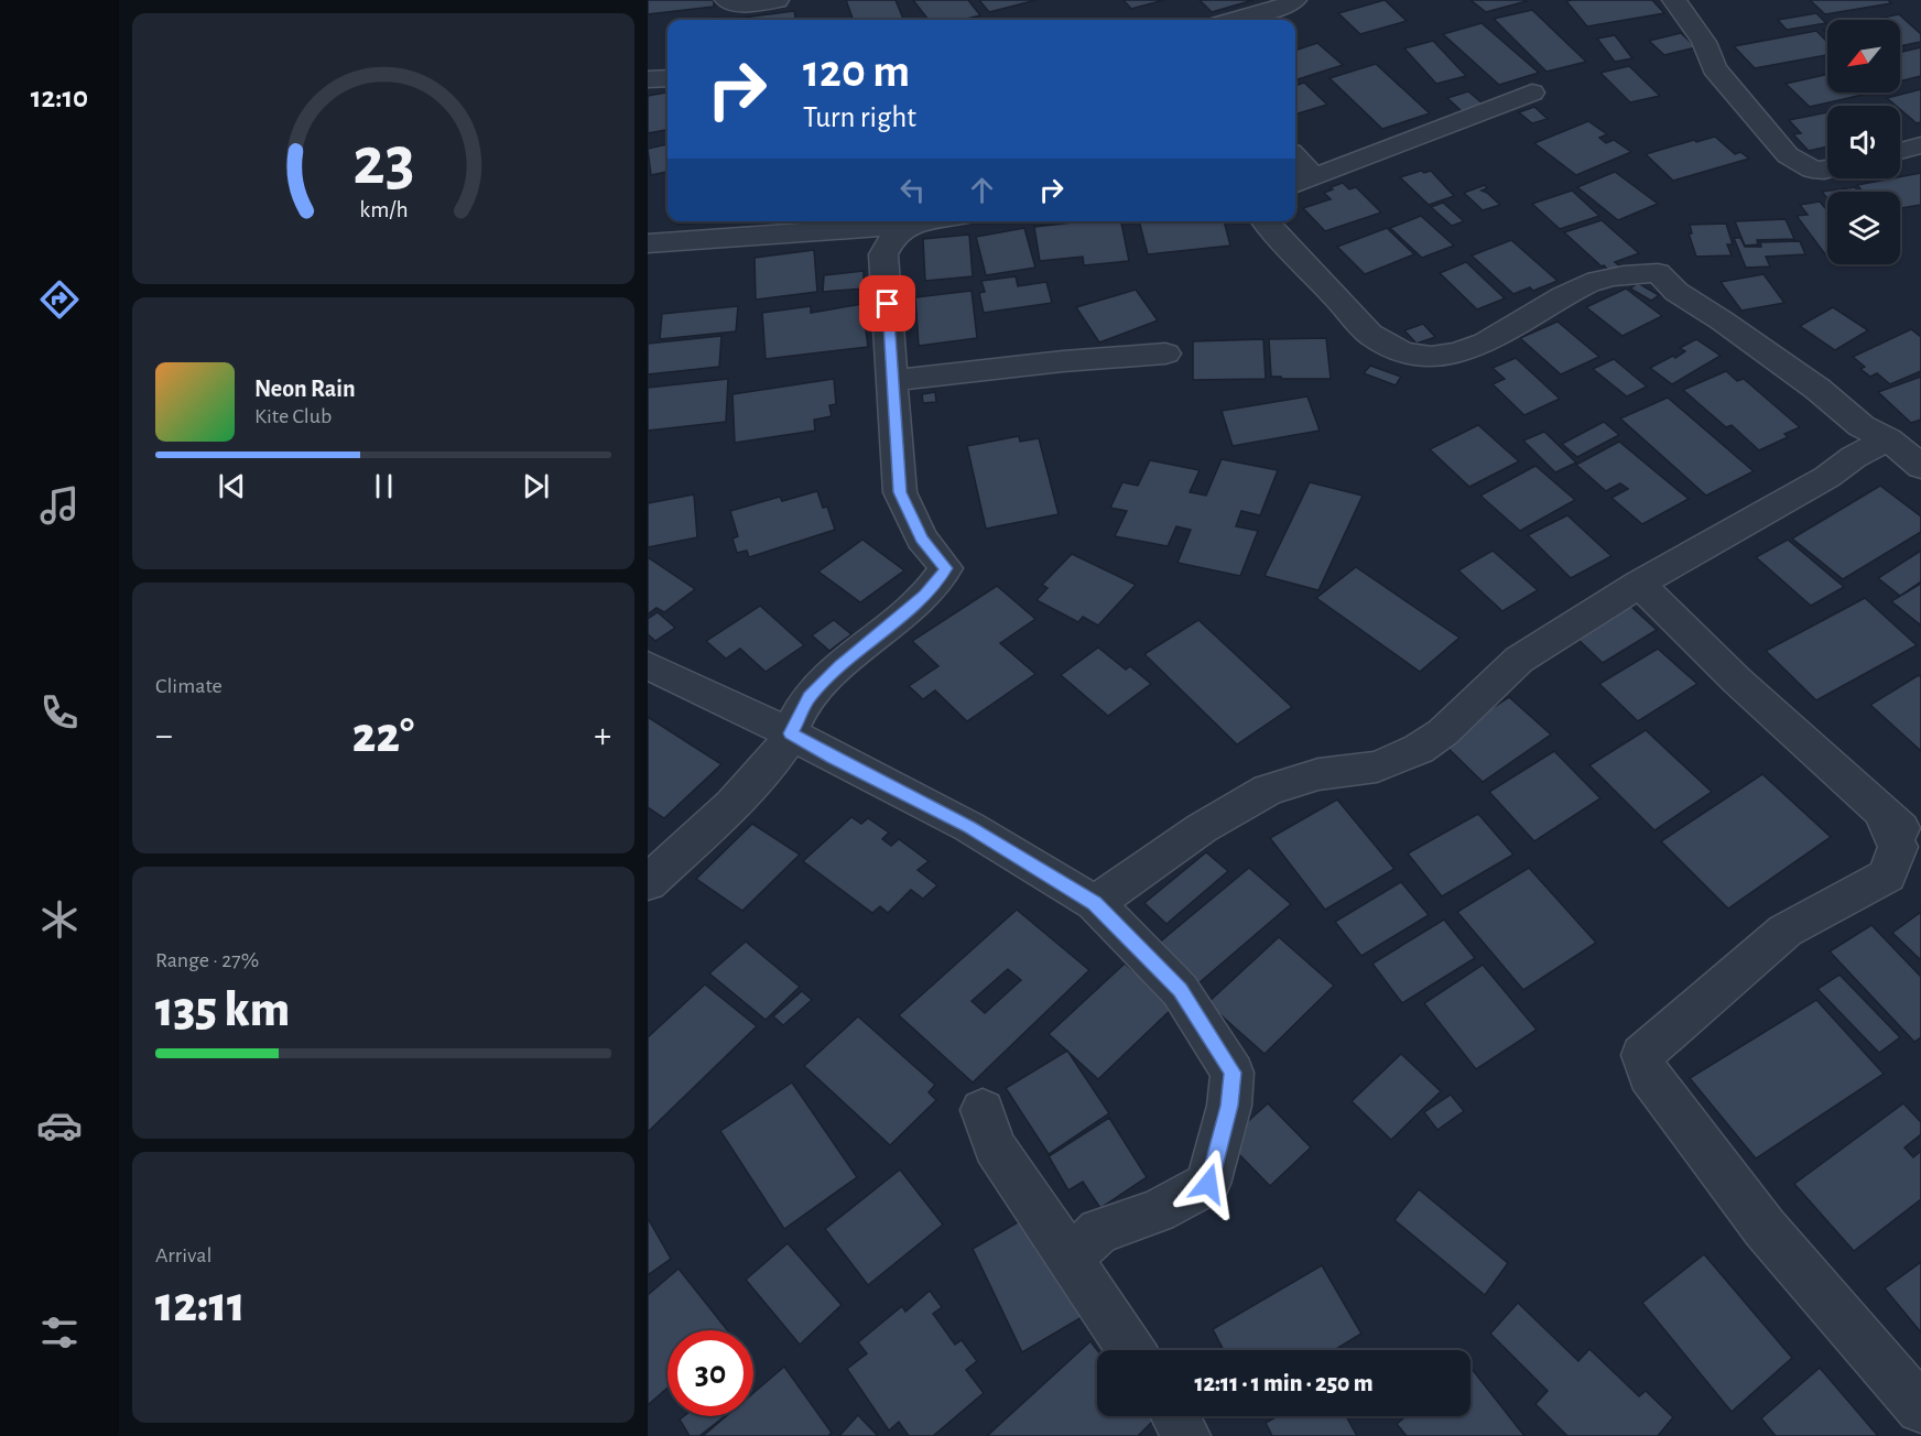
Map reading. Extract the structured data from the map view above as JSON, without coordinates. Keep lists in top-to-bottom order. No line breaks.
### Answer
{"north":"bottom left","page":{"tabs":"12:10","turn":["120 m","Turn right"],"song":["Neon Rain","Kite Club"],"tile":["Climate",["Range · 27%","135 km"],["Arrival","12:11"]],"heat":["−","22°","+"],"limit":"30","trip":"12:11 · 1 min · 250 m","gauge":["23","km/h"]}}
